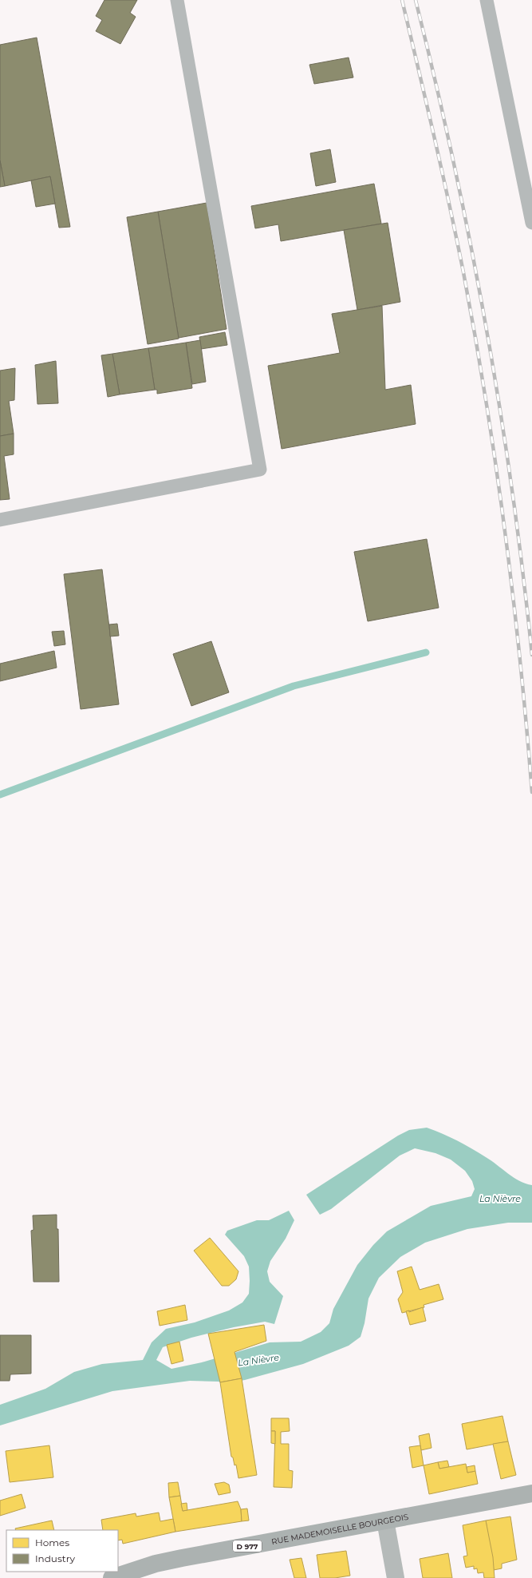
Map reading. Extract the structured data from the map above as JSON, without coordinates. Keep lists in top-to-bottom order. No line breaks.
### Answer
{"streets":{"main road":["RUE MADEMOISELLE BOURGEOIS","D 977"]},"water":["La Nièvre"],"legend":["Homes","Industry"]}
